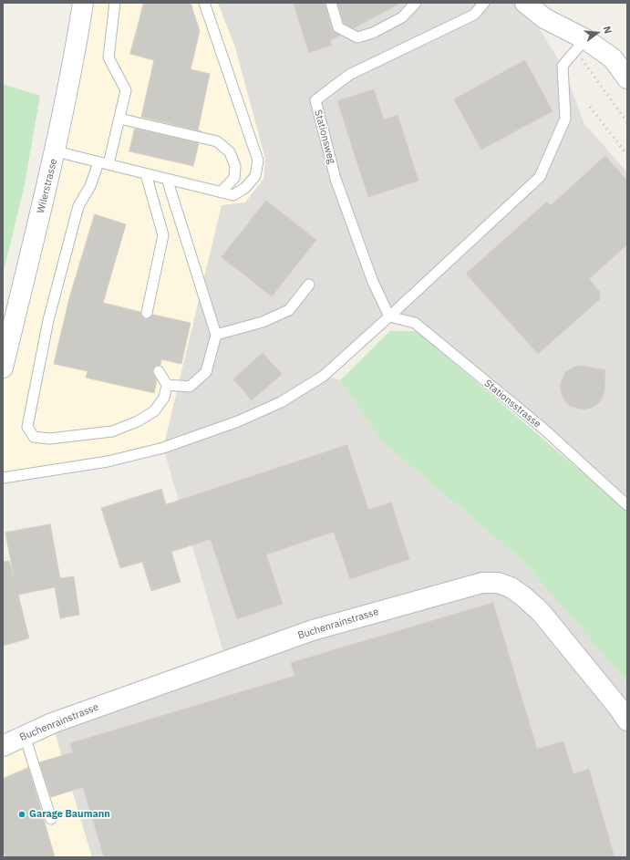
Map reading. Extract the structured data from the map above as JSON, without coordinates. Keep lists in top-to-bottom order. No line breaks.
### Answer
{"streets":{"street":["Wilerstrasse","Buchenrainstrasse"],"lane":["Stationsweg","Stationsstrasse"]},"crossings":[["Stationsweg","Stationsstrasse"]],"places":["Garage Baumann"],"north":"right"}
